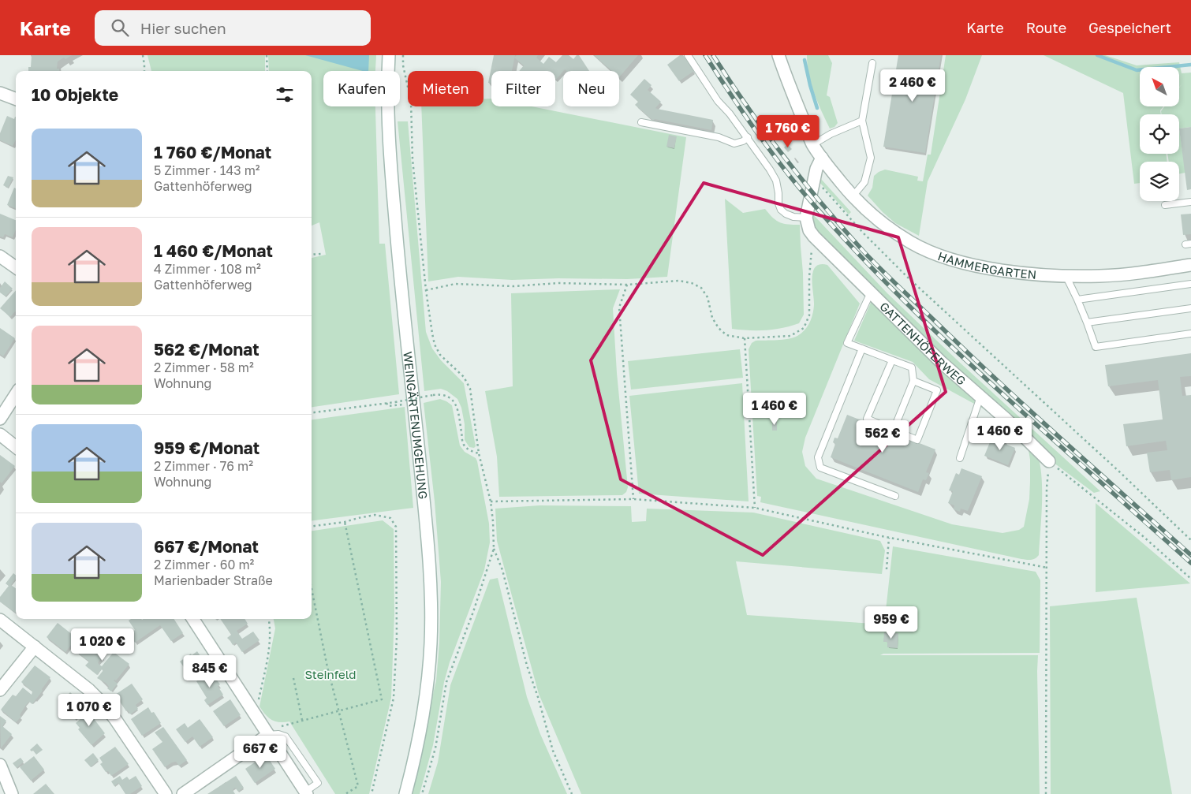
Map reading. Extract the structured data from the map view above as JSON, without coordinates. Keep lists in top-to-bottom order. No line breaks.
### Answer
{"streets":{"street":["HAMMERGARTEN","GATTENHÖFERWEG","WEINGÄRTENUMGEHUNG"]},"parks":["Steinfeld"],"north":"top left","page":{"header":"Karte","search":"Hier suchen","nav":["Karte","Route","Gespeichert"],"price":["2 460 €","1 760 €","1 460 €","1 460 €","562 €","959 €","1 020 €","845 €","1 070 €","667 €"],"chip":["Kaufen","Mieten","Filter","Neu"],"heading":"10 Objekte","list":[{"name":"1 760 €/Monat","note":"5 Zimmer · 143 m² · Gattenhöferweg"},{"name":"1 460 €/Monat","note":"4 Zimmer · 108 m² · Gattenhöferweg"},{"name":"562 €/Monat","note":"2 Zimmer · 58 m² · Wohnung"},{"name":"959 €/Monat","note":"2 Zimmer · 76 m² · Wohnung"},{"name":"667 €/Monat","note":"2 Zimmer · 60 m² · Marienbader Straße"}]}}
